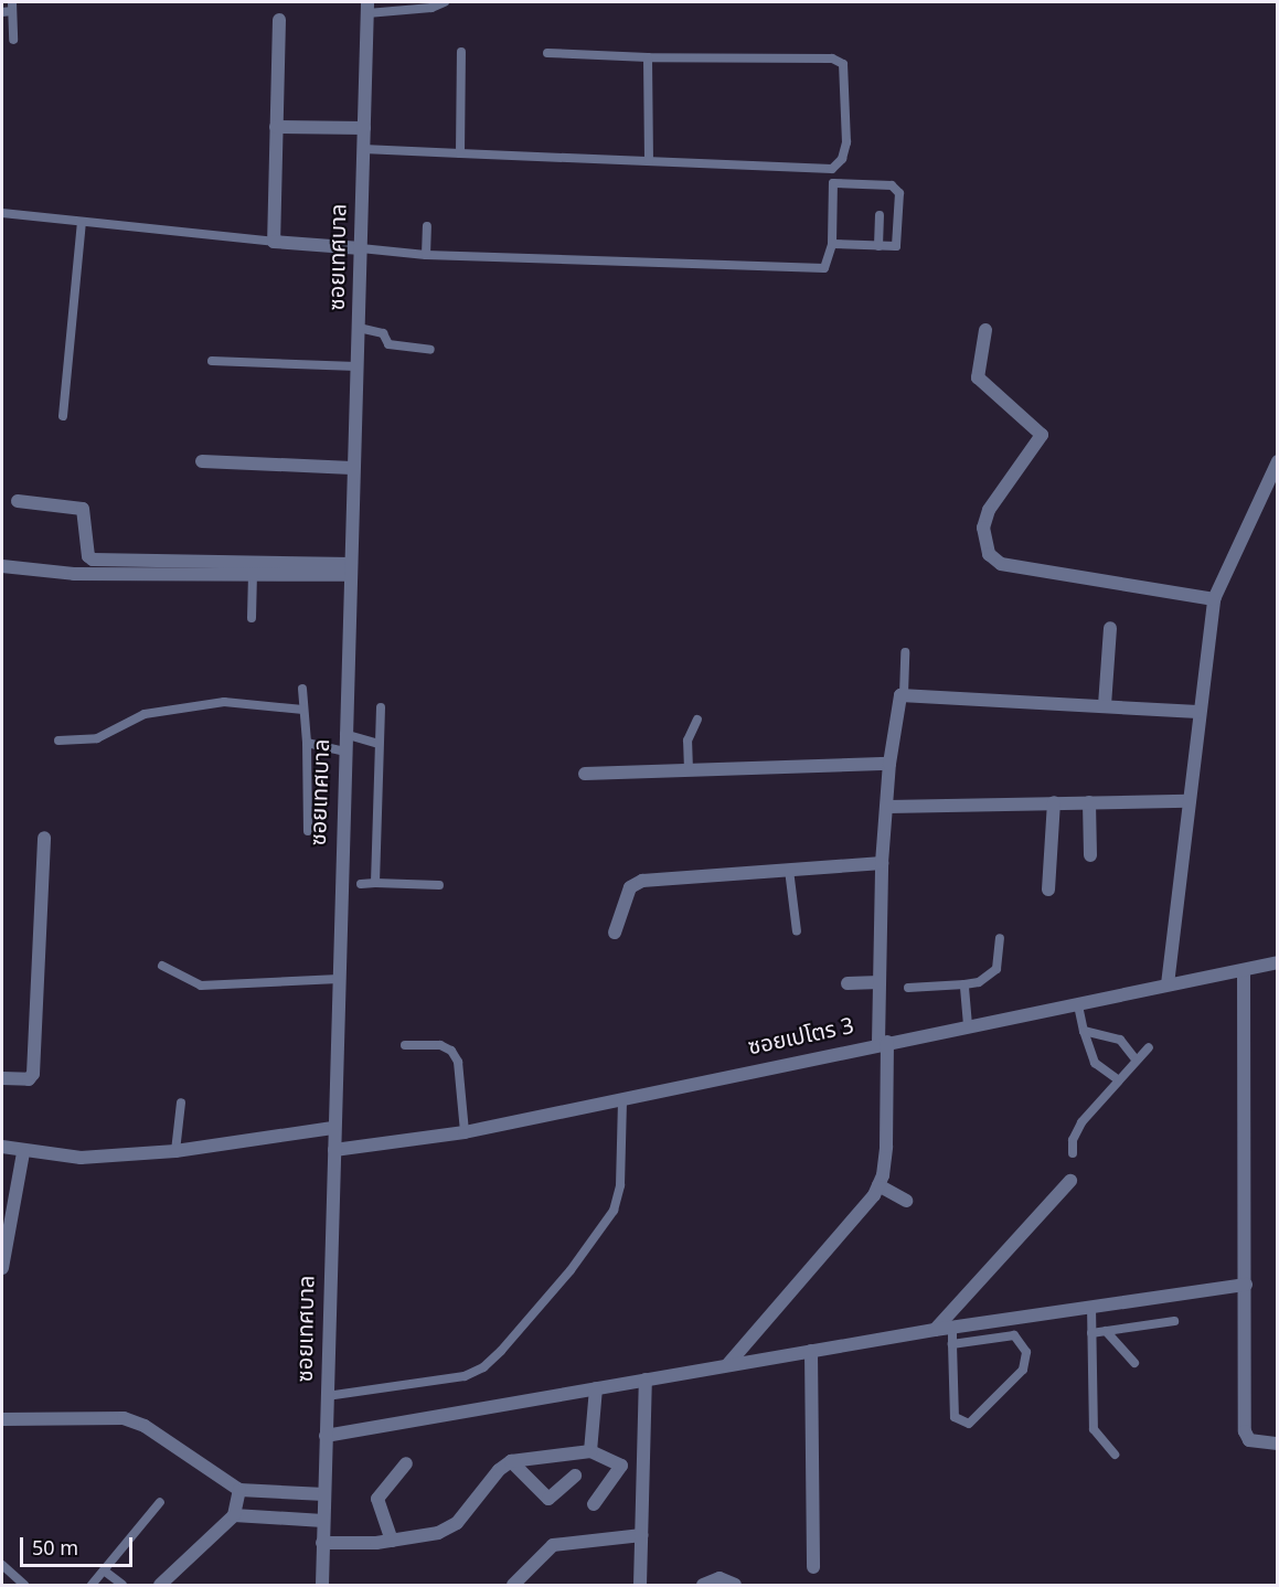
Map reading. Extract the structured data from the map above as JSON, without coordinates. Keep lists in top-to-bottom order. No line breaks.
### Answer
{"streets":{"street":["ซอยเทศบาล","ซอยเปโตร 3"]},"crossings":[["ซอยเทศบาล","ซอยเปโตร 3"]],"scale_bar":"50 m"}
